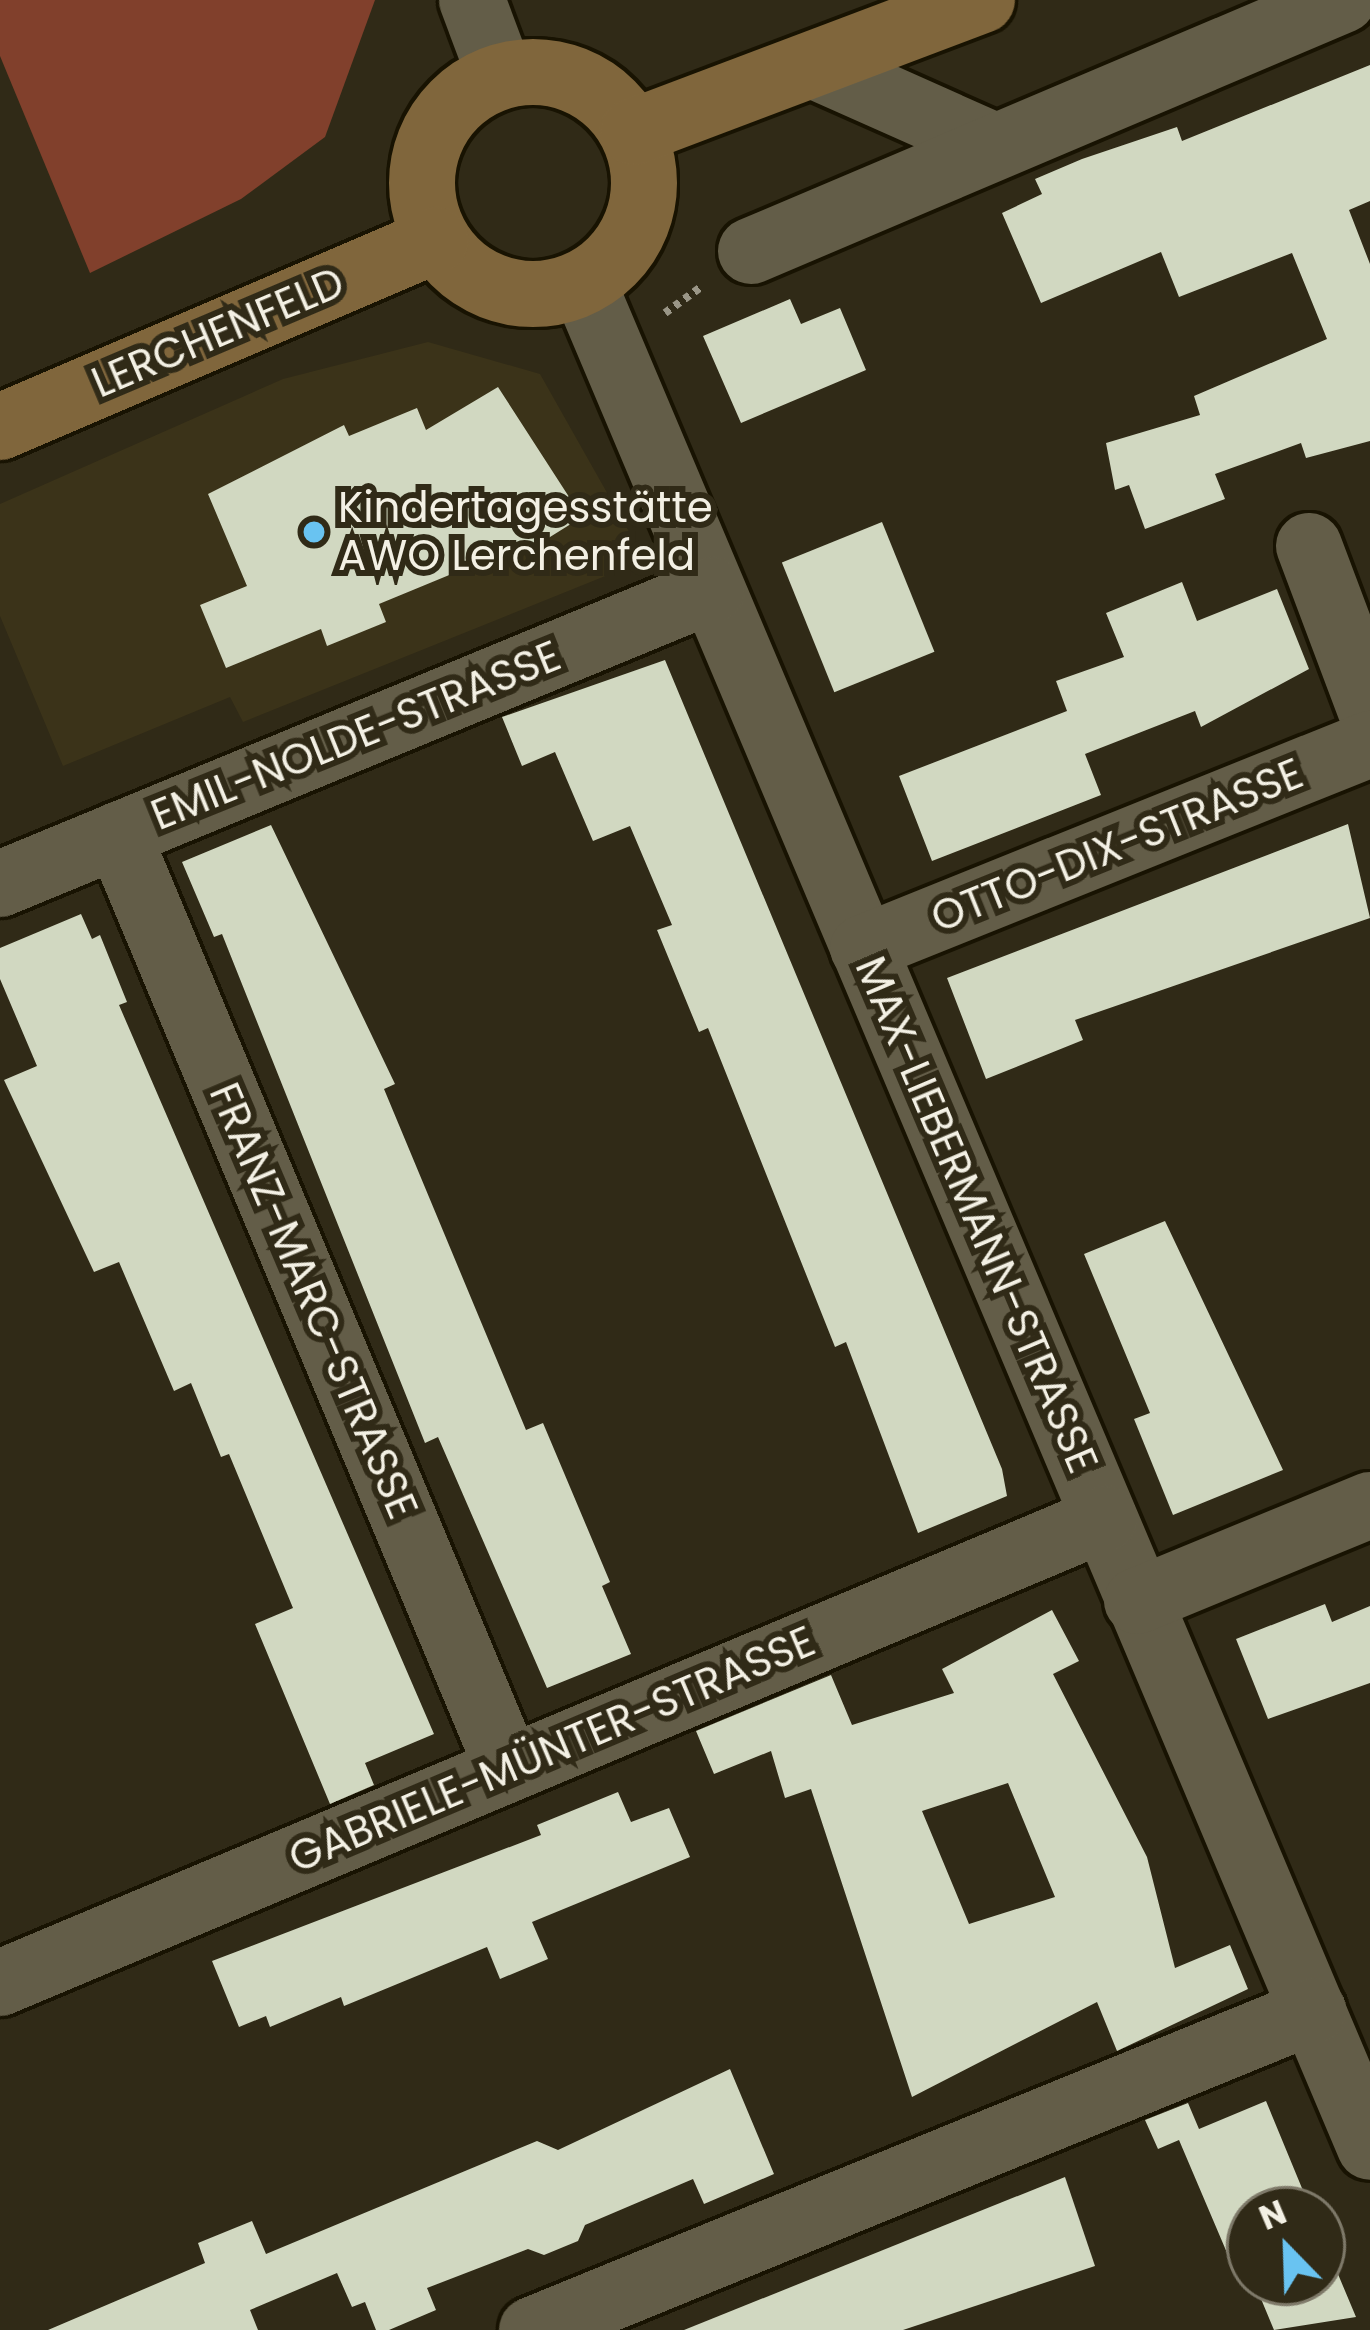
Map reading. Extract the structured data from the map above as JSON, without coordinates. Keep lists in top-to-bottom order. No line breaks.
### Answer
{"streets":{"street":["LERCHENFELD","EMIL-NOLDE-STRASSE","OTTO-DIX-STRASSE","MAX-LIEBERMANN-STRASSE","FRANZ-MARC-STRASSE","GABRIELE-MÜNTER-STRASSE"]},"crossings":[["LERCHENFELD","MAX-LIEBERMANN-STRASSE"],["EMIL-NOLDE-STRASSE","MAX-LIEBERMANN-STRASSE"],["EMIL-NOLDE-STRASSE","FRANZ-MARC-STRASSE"],["OTTO-DIX-STRASSE","MAX-LIEBERMANN-STRASSE"],["MAX-LIEBERMANN-STRASSE","GABRIELE-MÜNTER-STRASSE"],["FRANZ-MARC-STRASSE","GABRIELE-MÜNTER-STRASSE"]],"places":["Kindertagesstätte AWO Lerchenfeld"],"north":"top left"}
